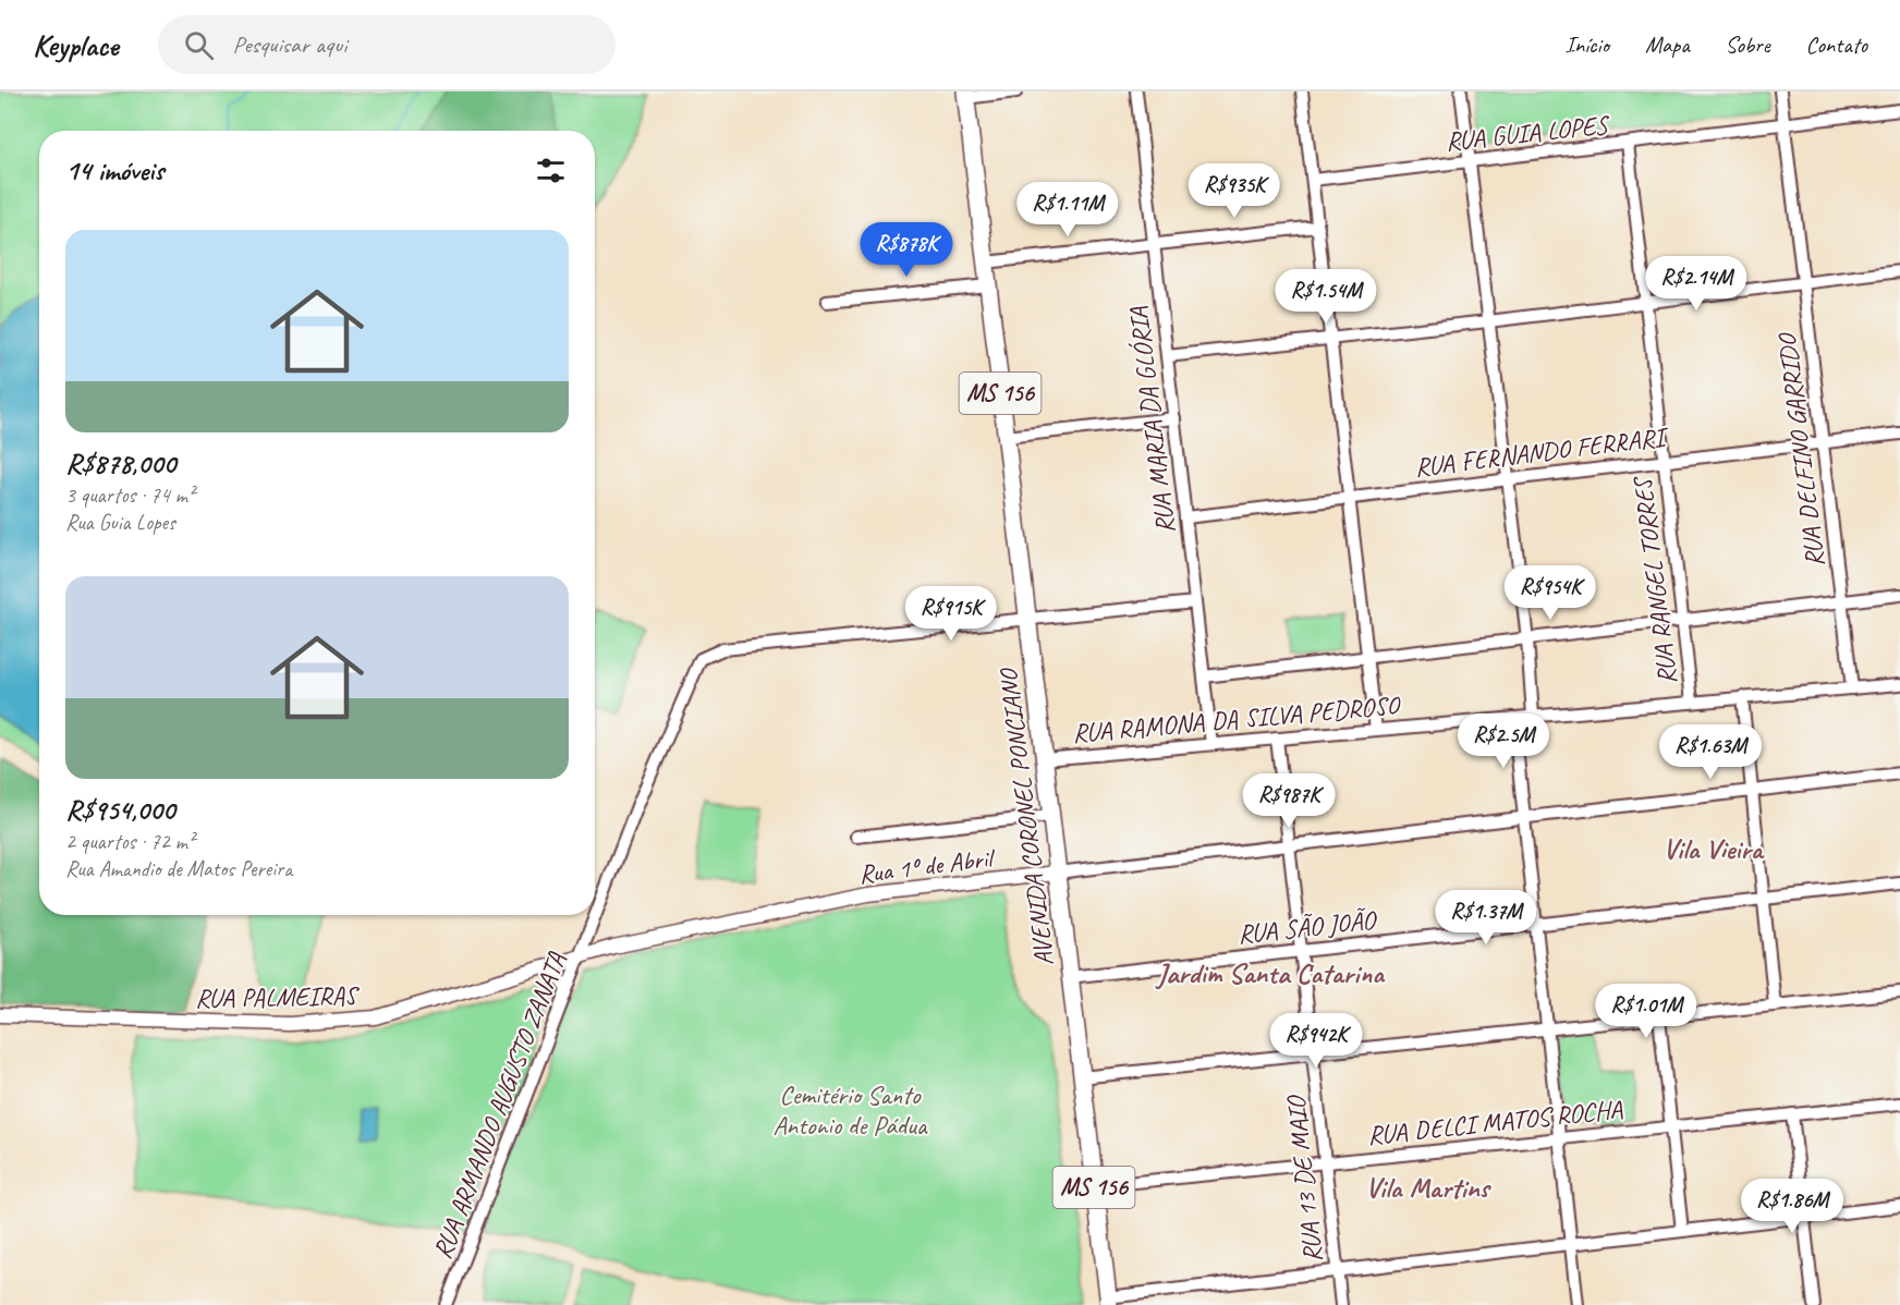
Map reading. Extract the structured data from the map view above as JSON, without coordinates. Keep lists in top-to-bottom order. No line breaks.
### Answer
{"streets":{"main road":["MS 156","AVENIDA CORONEL PONCIANO"],"street":["RUA GUIA LOPES","RUA MARIA DA GLÓRIA","RUA DELFINO GARRIDO","RUA FERNANDO FERRARI","RUA RANGEL TORRES","RUA RAMONA DA SILVA PEDROSO","Rua 1º de Abril","RUA SÃO JOÃO","RUA PALMEIRAS","RUA ARMANDO AUGUSTO ZANATA","RUA DELCI MATOS ROCHA","RUA 13 DE MAIO"]},"crossings":[["RUA GUIA LOPES","RUA DELFINO GARRIDO"],["RUA GUIA LOPES","RUA RANGEL TORRES"],["RUA MARIA DA GLÓRIA","RUA FERNANDO FERRARI"],["RUA MARIA DA GLÓRIA","RUA RAMONA DA SILVA PEDROSO"],["RUA MARIA DA GLÓRIA","RUA ARMANDO AUGUSTO ZANATA"],["RUA DELFINO GARRIDO","RUA FERNANDO FERRARI"],["RUA DELFINO GARRIDO","RUA RAMONA DA SILVA PEDROSO"],["RUA FERNANDO FERRARI","RUA RANGEL TORRES"],["RUA RANGEL TORRES","RUA RAMONA DA SILVA PEDROSO"],["RUA RAMONA DA SILVA PEDROSO","AVENIDA CORONEL PONCIANO"],["RUA RAMONA DA SILVA PEDROSO","RUA 13 DE MAIO"],["AVENIDA CORONEL PONCIANO","Rua 1º de Abril"],["AVENIDA CORONEL PONCIANO","RUA SÃO JOÃO"],["AVENIDA CORONEL PONCIANO","RUA ARMANDO AUGUSTO ZANATA"],["AVENIDA CORONEL PONCIANO","RUA DELCI MATOS ROCHA"],["Rua 1º de Abril","RUA PALMEIRAS"],["Rua 1º de Abril","RUA ARMANDO AUGUSTO ZANATA"],["Rua 1º de Abril","RUA 13 DE MAIO"],["RUA SÃO JOÃO","RUA 13 DE MAIO"],["RUA PALMEIRAS","RUA ARMANDO AUGUSTO ZANATA"],["RUA DELCI MATOS ROCHA","RUA 13 DE MAIO"]],"districts":["Vila Vieira","Jardim Santa Catarina","Vila Martins"],"parks":["Cemitério Santo Antonio de Pádua"],"page":{"header":"Keyplace","search":"Pesquisar aqui","nav":["Início","Mapa","Sobre","Contato"],"heading":"14 imóveis","price":["R$935K","R$1.11M","R$878K","R$2.14M","R$1.54M","R$954K","R$915K","R$2.5M","R$1.63M","R$987K","R$1.37M","R$1.01M","R$942K","R$1.86M"],"list":[{"name":"R$878,000","note":"3 quartos · 74 m² · Rua Guia Lopes"},{"name":"R$954,000","note":"2 quartos · 72 m² · Rua Amandio de Matos Pereira"}]}}
